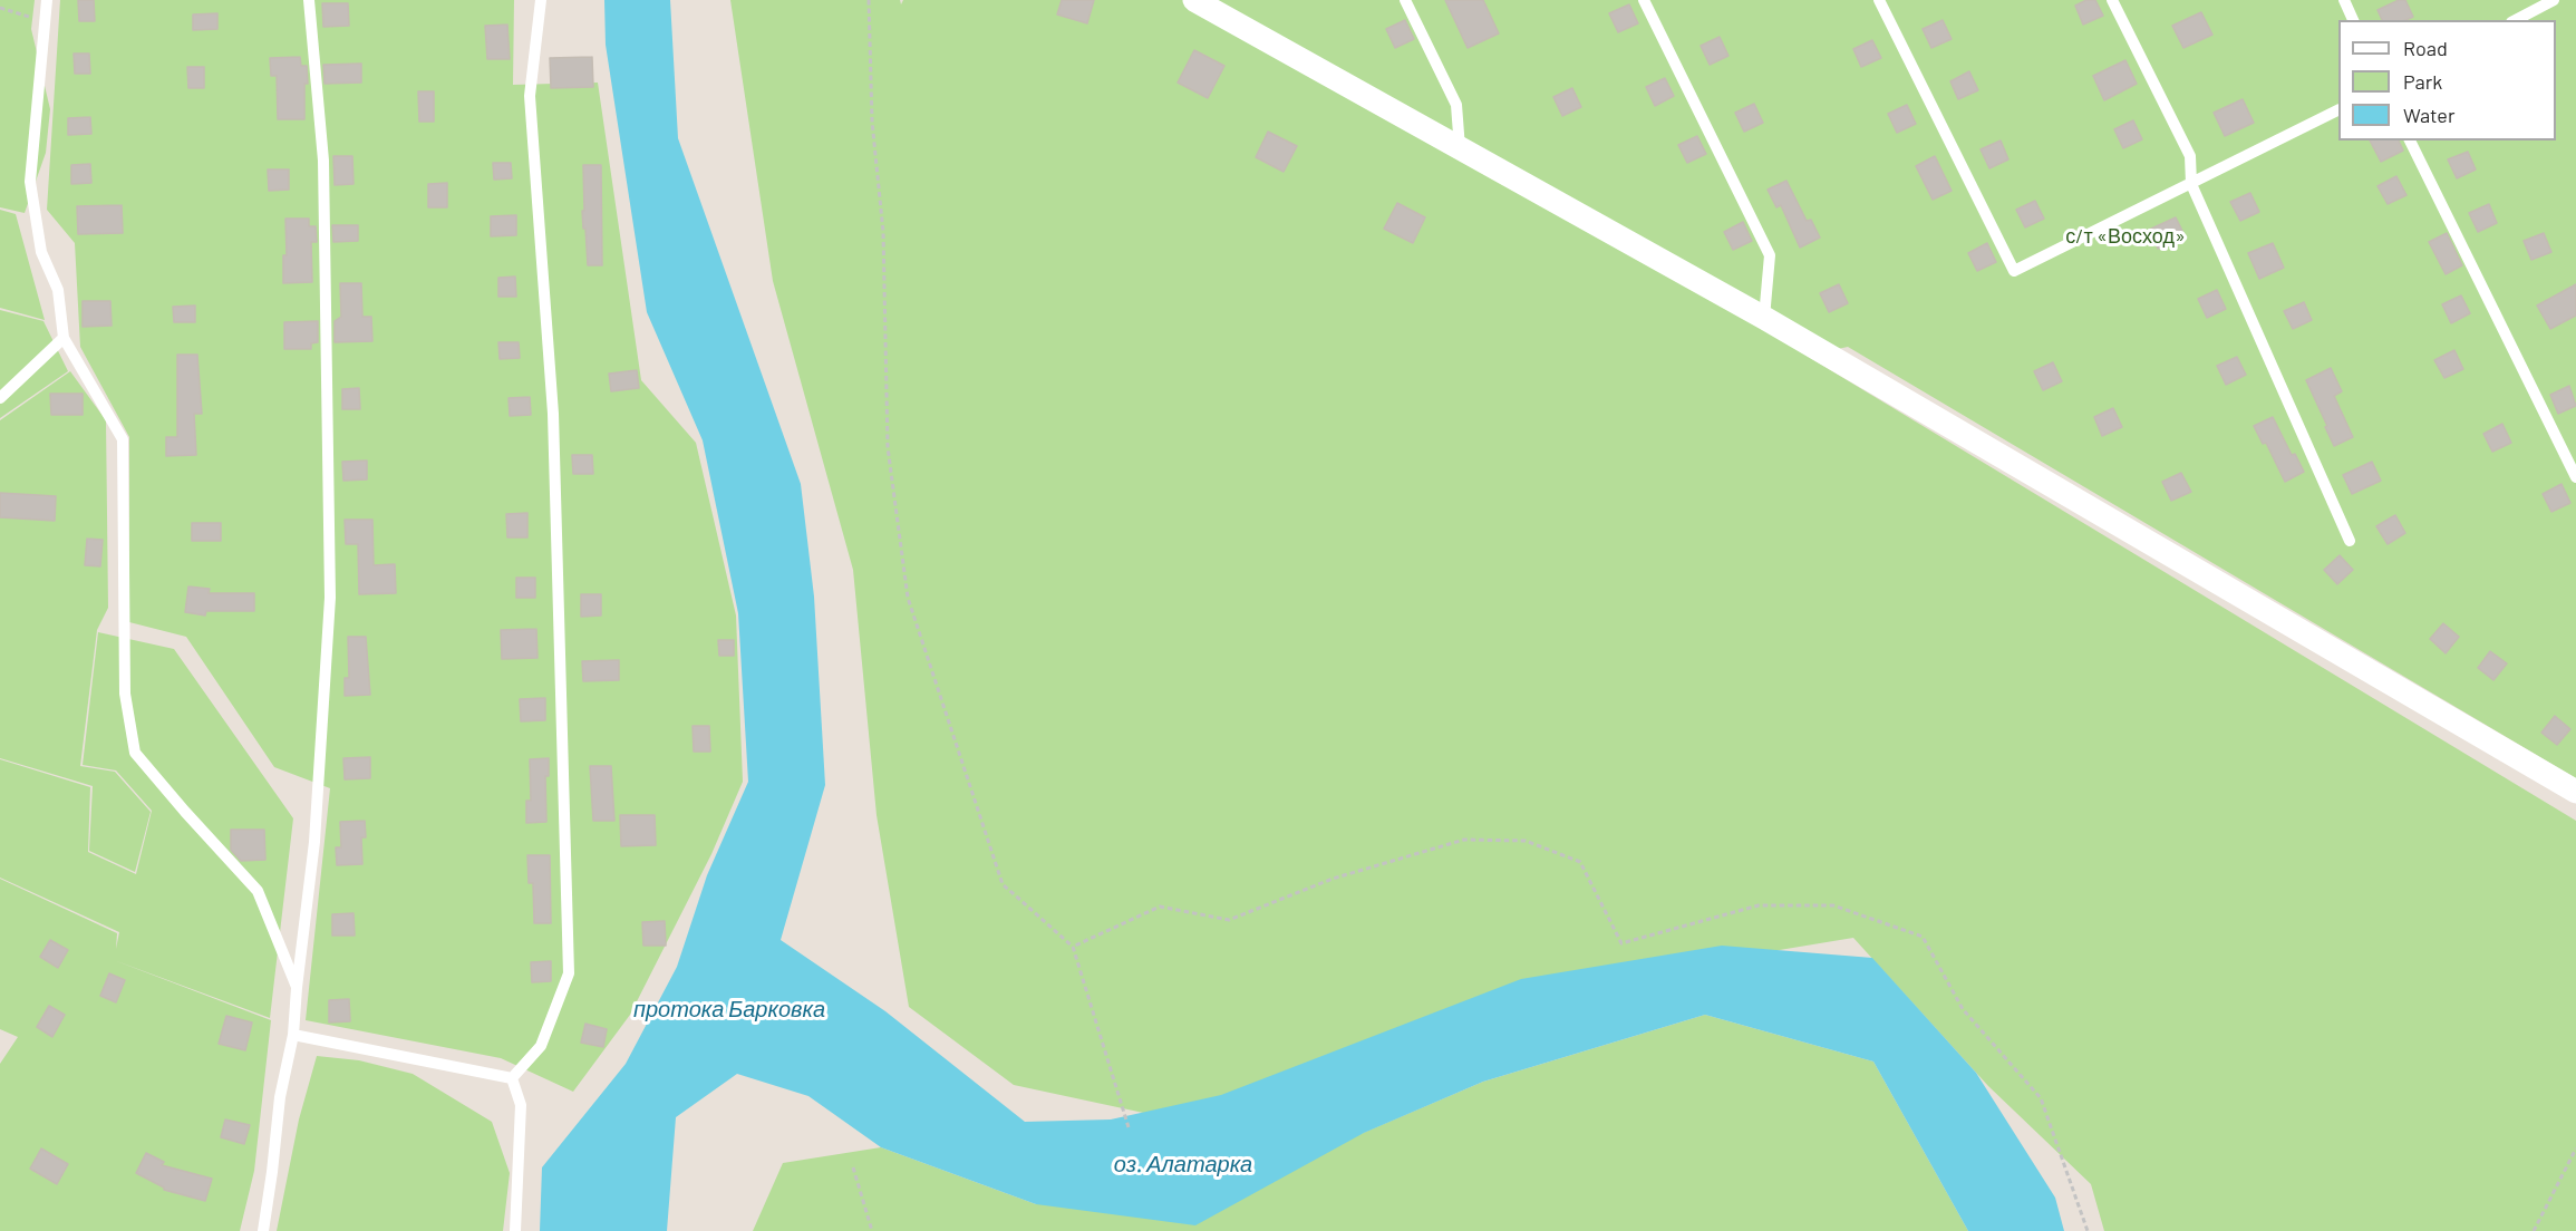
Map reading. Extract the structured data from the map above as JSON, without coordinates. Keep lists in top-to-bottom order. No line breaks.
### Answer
{"water":["протока Барковка","оз. Алатарка"],"parks":["с/т «Восход»"],"legend":["Road","Park","Water"]}
